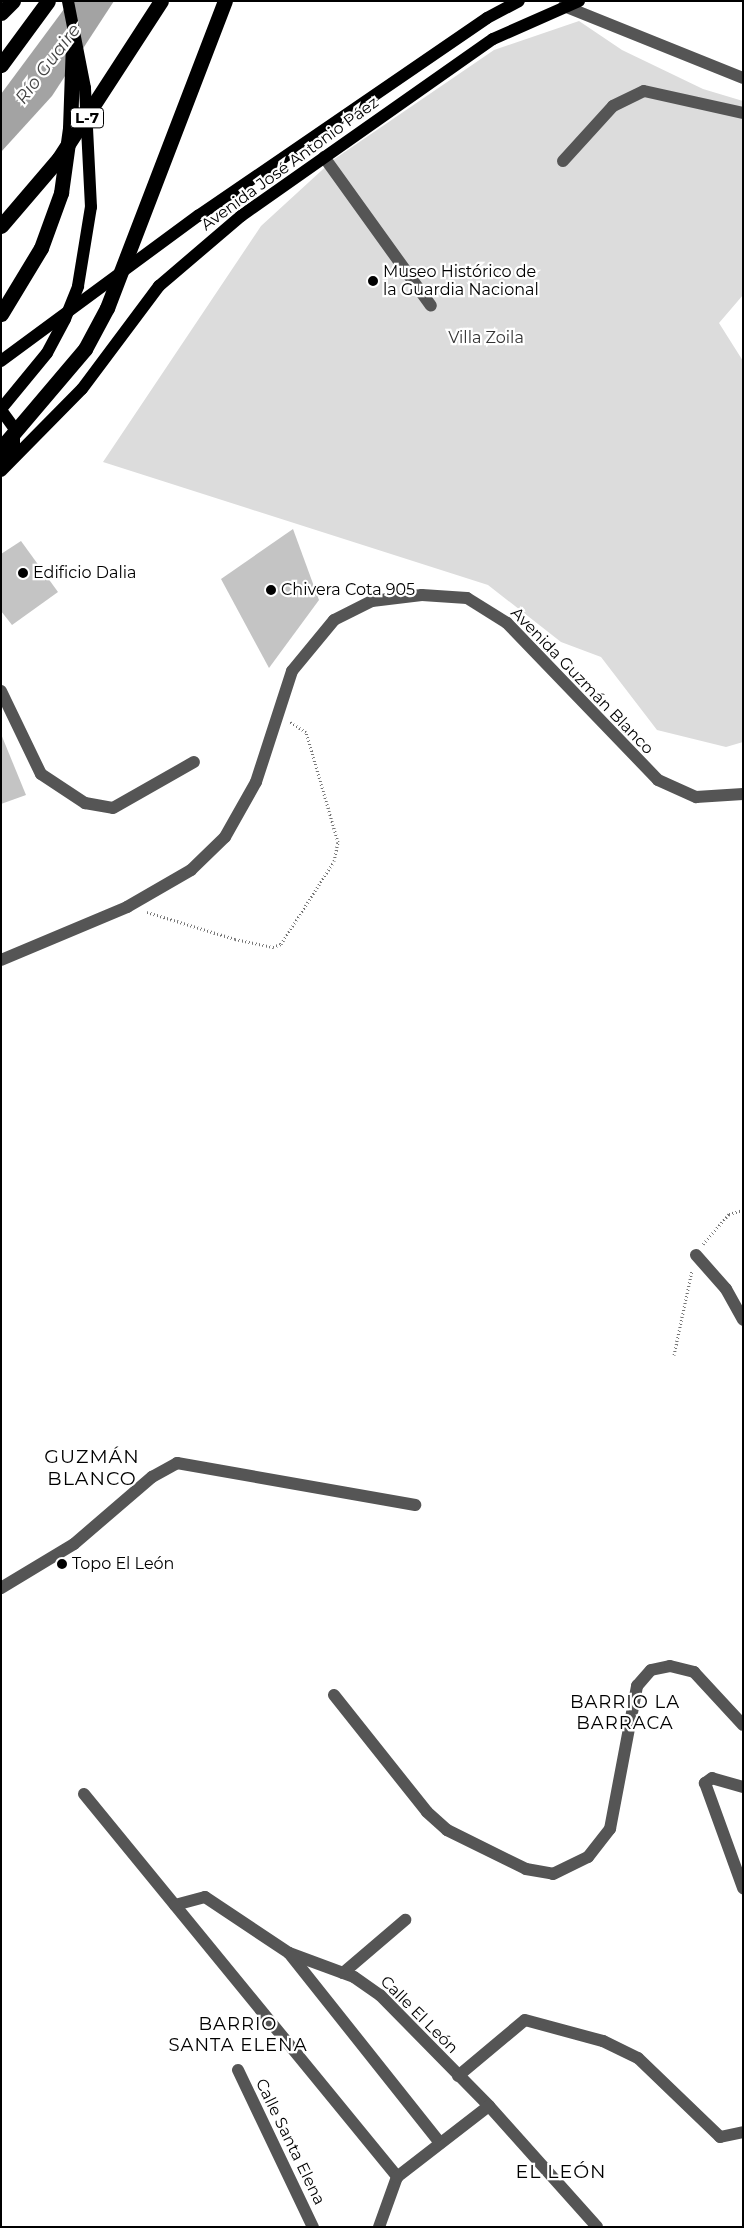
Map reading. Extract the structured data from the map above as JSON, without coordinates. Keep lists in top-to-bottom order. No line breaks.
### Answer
{"streets":{"highway":["L-7"],"main road":["Avenida José Antonio Páez"],"street":["Avenida Guzmán Blanco","Calle El León","Calle Santa Elena"]},"districts":["GUZMÁN BLANCO","BARRIO LA BARRACA","BARRIO SANTA ELENA","EL LEÓN"],"water":["Río Guaire"],"parks":["Villa Zoila"],"places":["Museo Histórico de la Guardia Nacional","Edificio Dalia","Chivera Cota 905","Topo El León"]}
